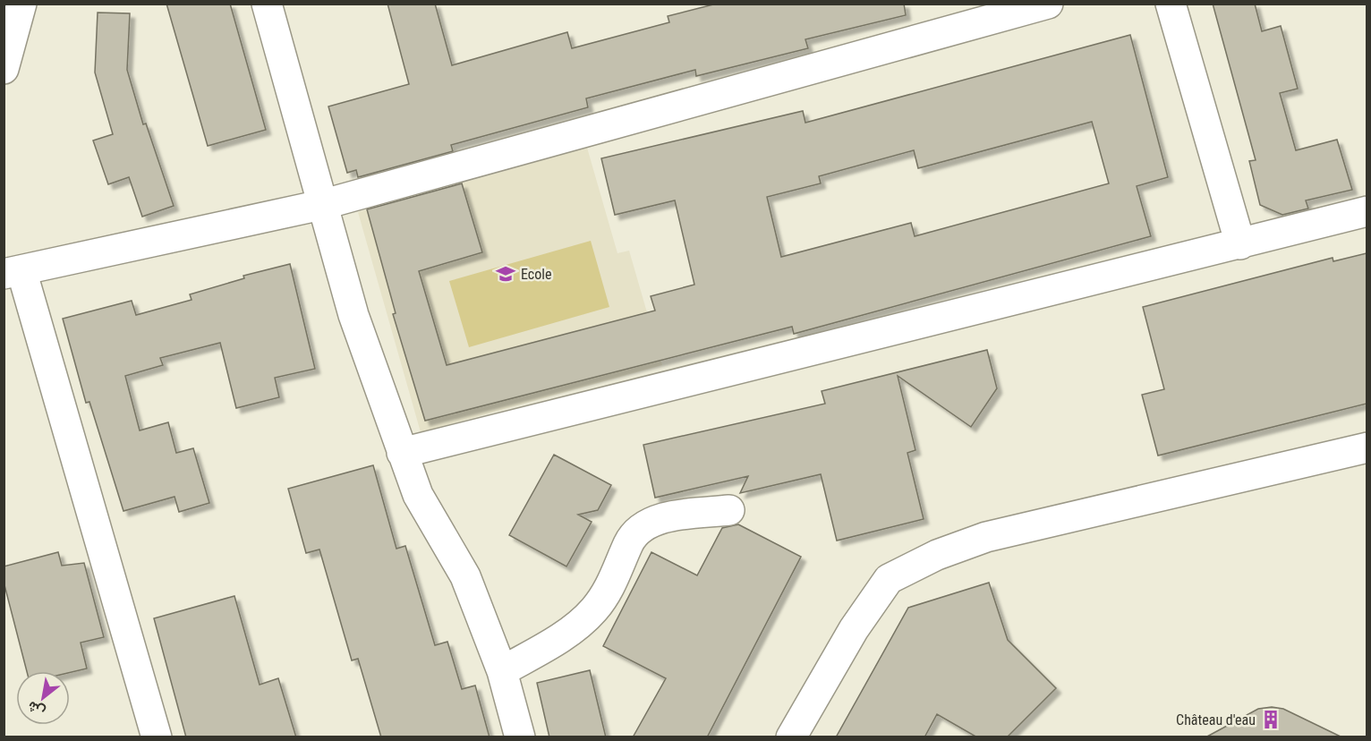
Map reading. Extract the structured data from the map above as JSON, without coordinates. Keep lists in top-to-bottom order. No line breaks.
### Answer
{"places":{"school or university":["Ecole"],"building":["Château d'eau"]},"north":"bottom left"}
